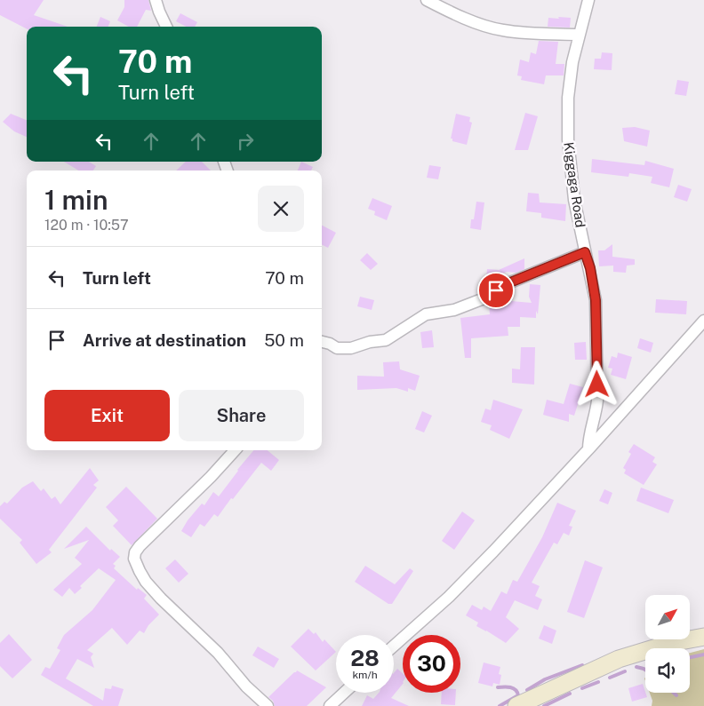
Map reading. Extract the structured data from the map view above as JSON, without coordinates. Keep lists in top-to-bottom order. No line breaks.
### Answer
{"streets":{"street":["Kiggaga Road"]},"north":"top right","page":{"turn":["70 m","Turn left"],"heading":["1 min","120 m · 10:57"],"list":[{"name":"Turn left","value":"70 m"},{"name":"Arrive at destination","value":"50 m"}],"buttons":["Exit","Share"],"speed":"28 km/h","limit":"30"}}
